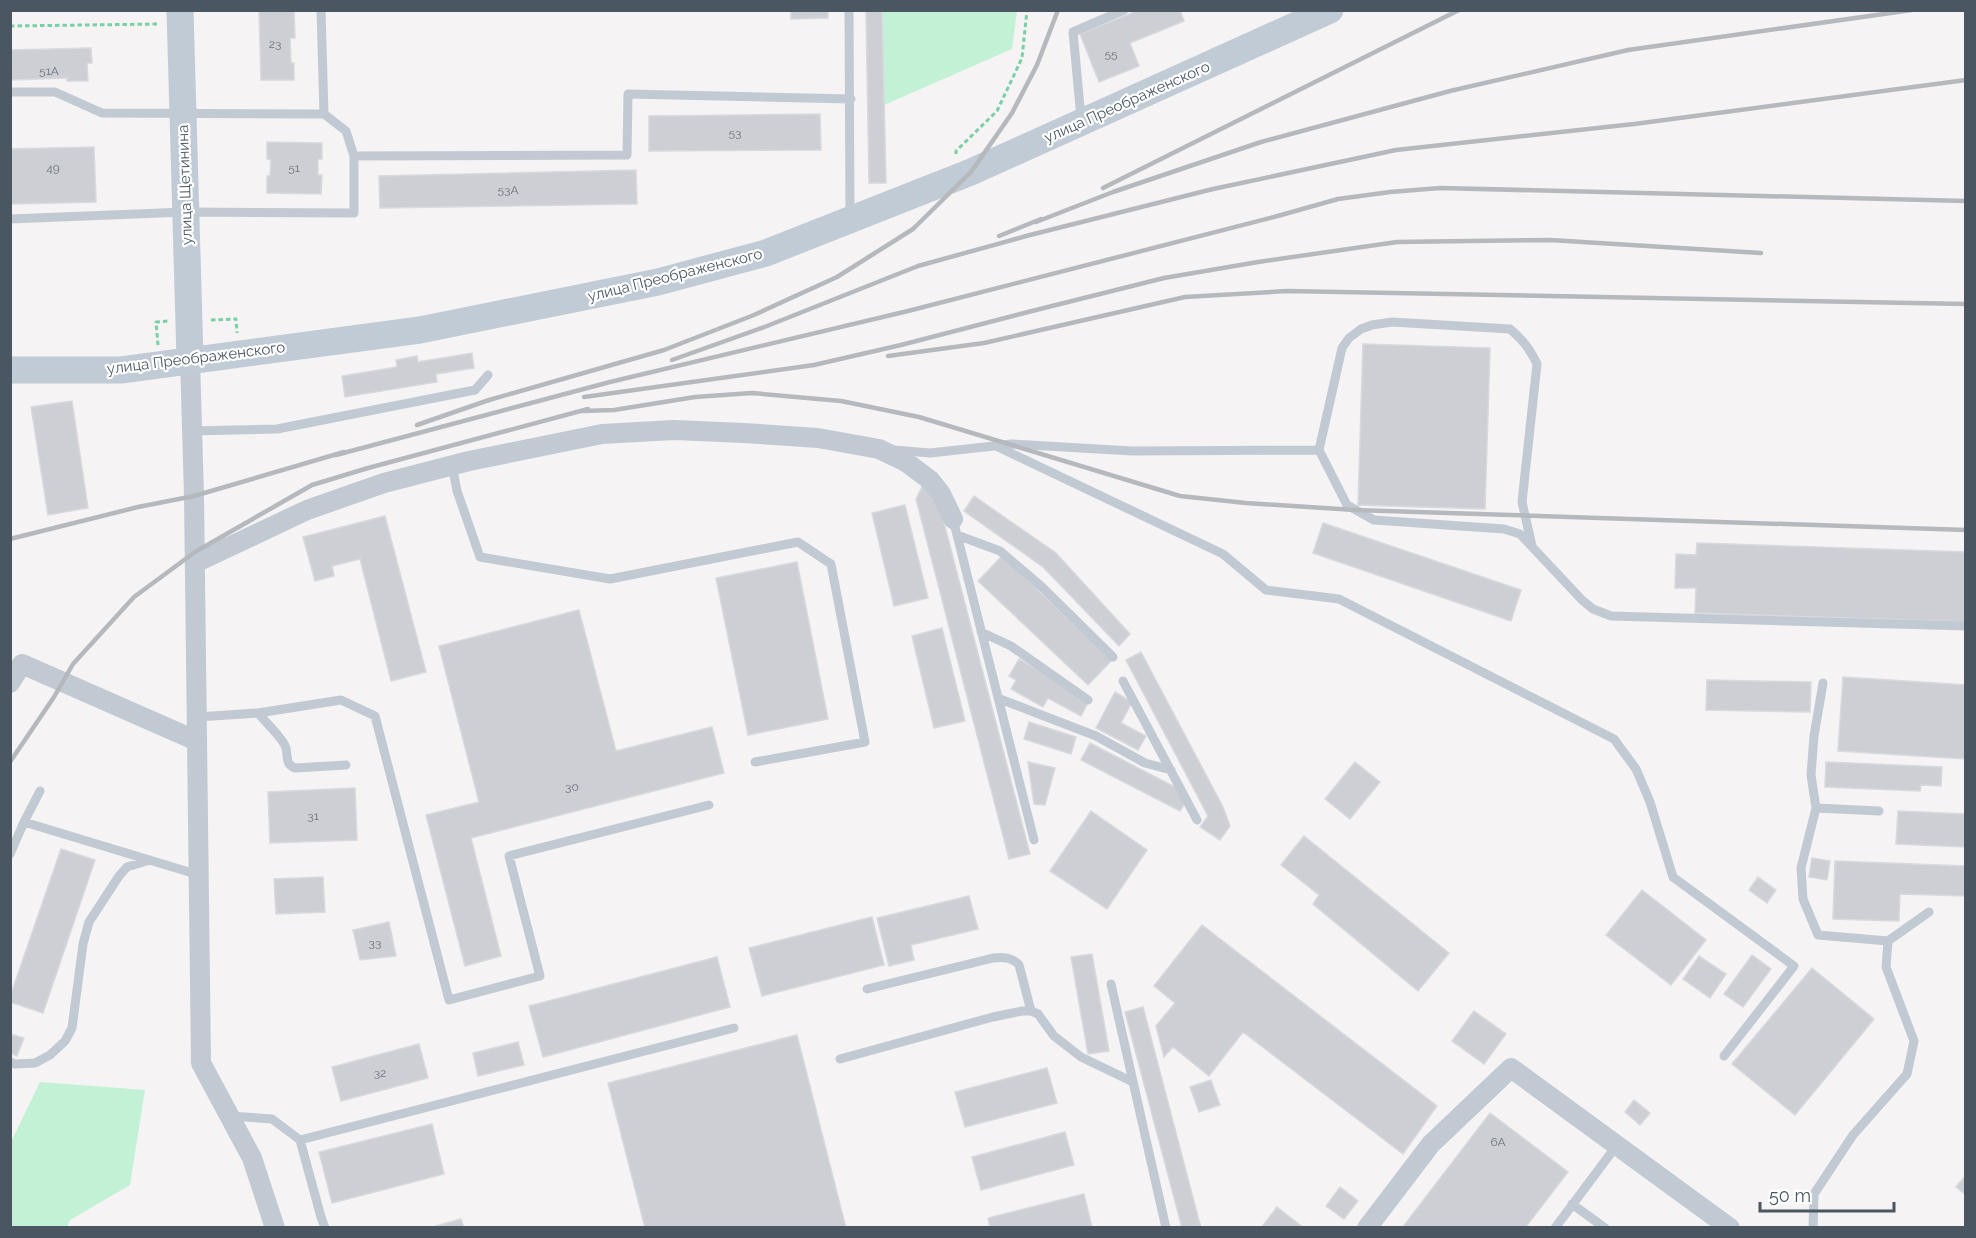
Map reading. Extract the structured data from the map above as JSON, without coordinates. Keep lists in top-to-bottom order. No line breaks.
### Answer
{"streets":{"street":["улица Преображенского","улица Щетинина"]},"crossings":[["улица Преображенского","улица Щетинина"]],"house_numbers":["23","55","51А","53","49","51","53А","30","31","33","32","6А"],"scale_bar":"50 m"}
